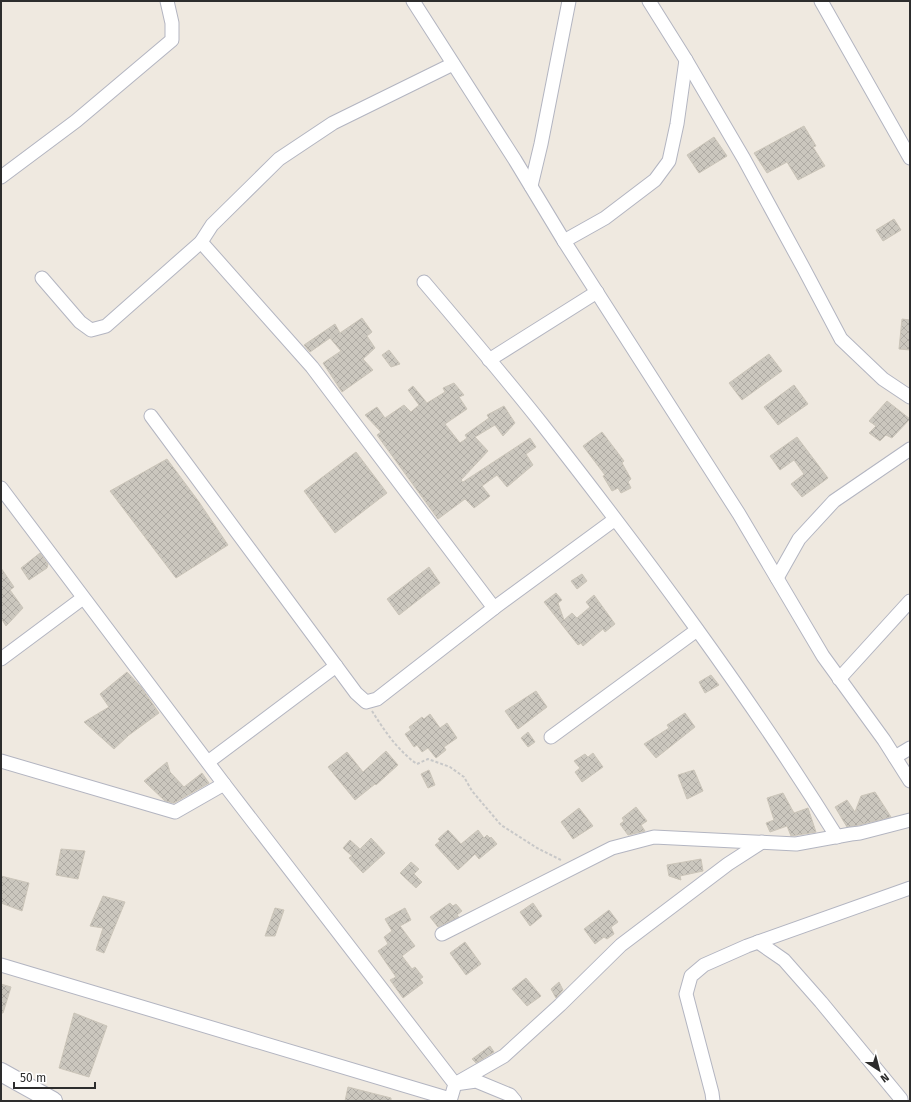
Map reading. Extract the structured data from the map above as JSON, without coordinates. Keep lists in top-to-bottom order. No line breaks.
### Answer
{"scale_bar":"50 m","north":"bottom right"}
